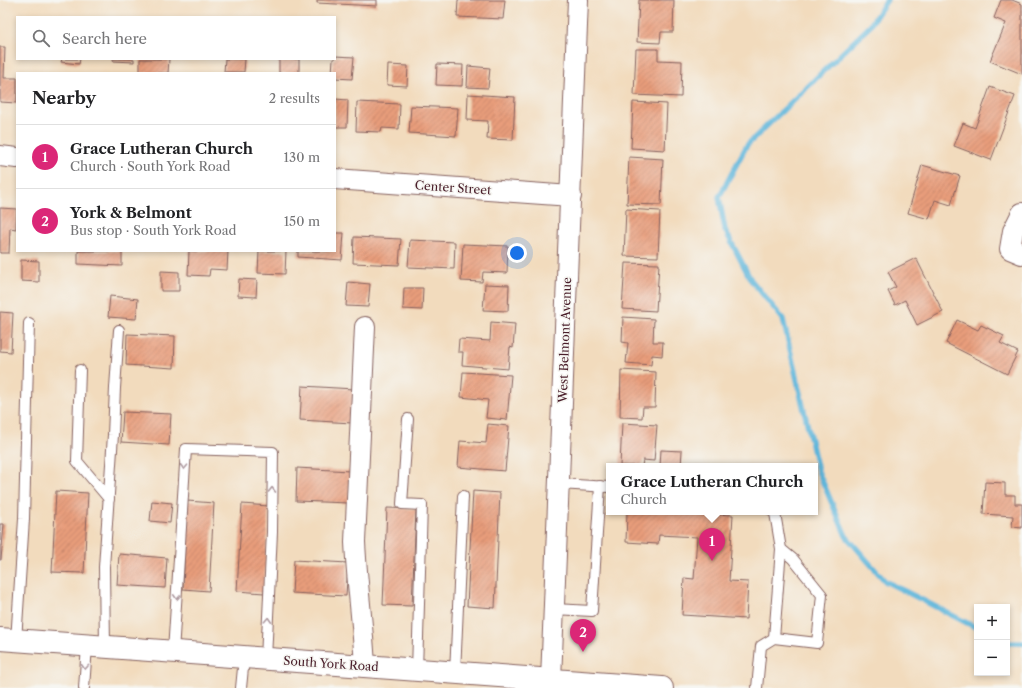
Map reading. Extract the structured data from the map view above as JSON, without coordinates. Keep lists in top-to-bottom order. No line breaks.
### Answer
{"streets":{"main road":["South York Road"],"street":["Center Street","West Belmont Avenue"]},"crossings":[["Center Street","West Belmont Avenue"],["West Belmont Avenue","South York Road"]],"page":{"search":"Search here","heading":["Nearby","2 results"],"list":[{"mark":"1","name":"Grace Lutheran Church","note":"Church · South York Road","value":"130 m"},{"mark":"2","name":"York & Belmont","note":"Bus stop · South York Road","value":"150 m"}],"popup":["Grace Lutheran Church","Church"],"pins":["1","2"],"map_buttons":["+","−"]}}
